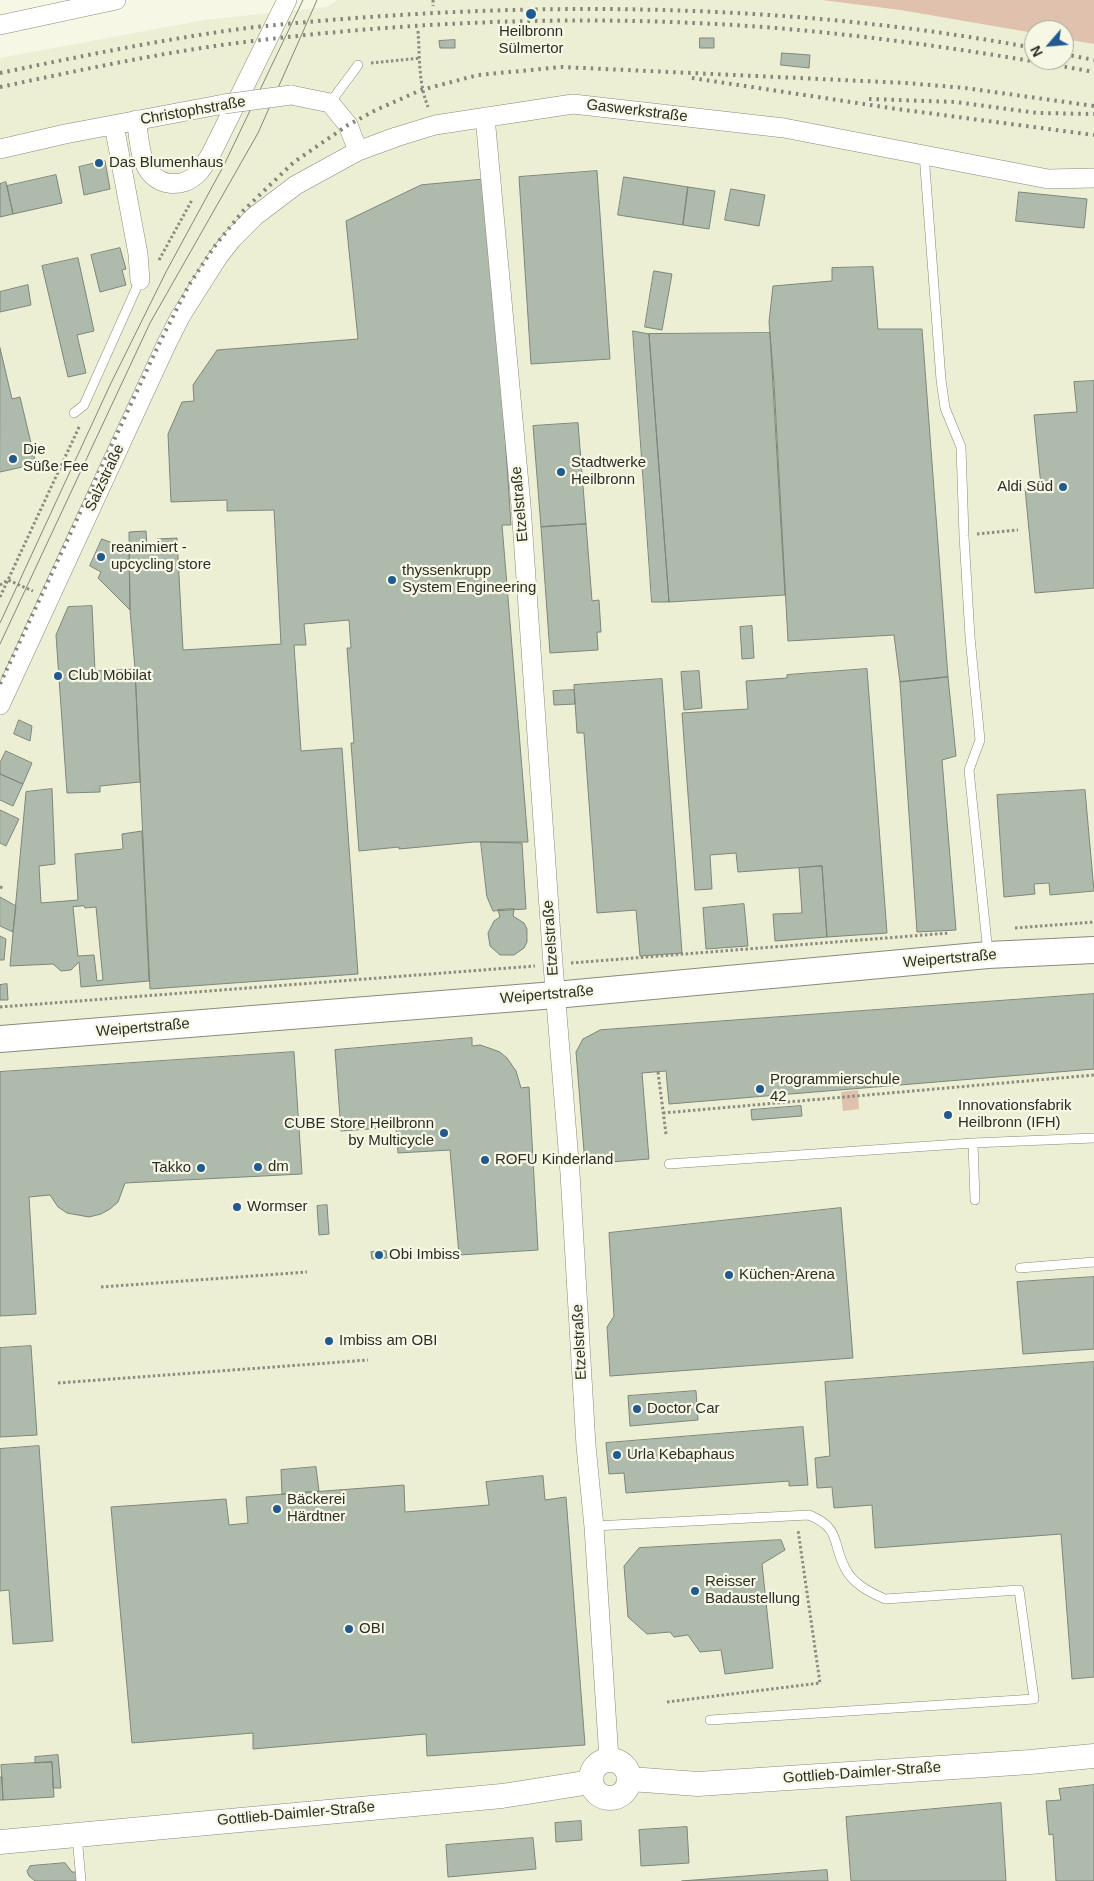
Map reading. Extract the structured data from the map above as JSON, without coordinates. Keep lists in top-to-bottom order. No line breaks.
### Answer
{"streets":{"main road":["Weipertstraße"],"street":["Christophstraße","Gaswerkstraße","Salzstraße","Etzelstraße","Gottlieb-Daimler-Straße"]},"crossings":[["Gaswerkstraße","Salzstraße"],["Gaswerkstraße","Etzelstraße"],["Etzelstraße","Weipertstraße"],["Etzelstraße","Gottlieb-Daimler-Straße"]],"places":["Heilbronn Sülmertor","Das Blumenhaus","Die Süße Fee","Stadtwerke Heilbronn","Aldi Süd","reanimiert - upcycling store","thyssenkrupp System Engineering","Club Mobilat","Programmierschule 42","Innovationsfabrik Heilbronn (IFH)","CUBE Store Heilbronn by Multicycle","ROFU Kinderland","dm","Takko","Wormser","Obi Imbiss","Küchen-Arena","Imbiss am OBI","Doctor Car","Urla Kebaphaus","Bäckerei Härdtner","Reisser Badaustellung","OBI"],"north":"bottom left"}
